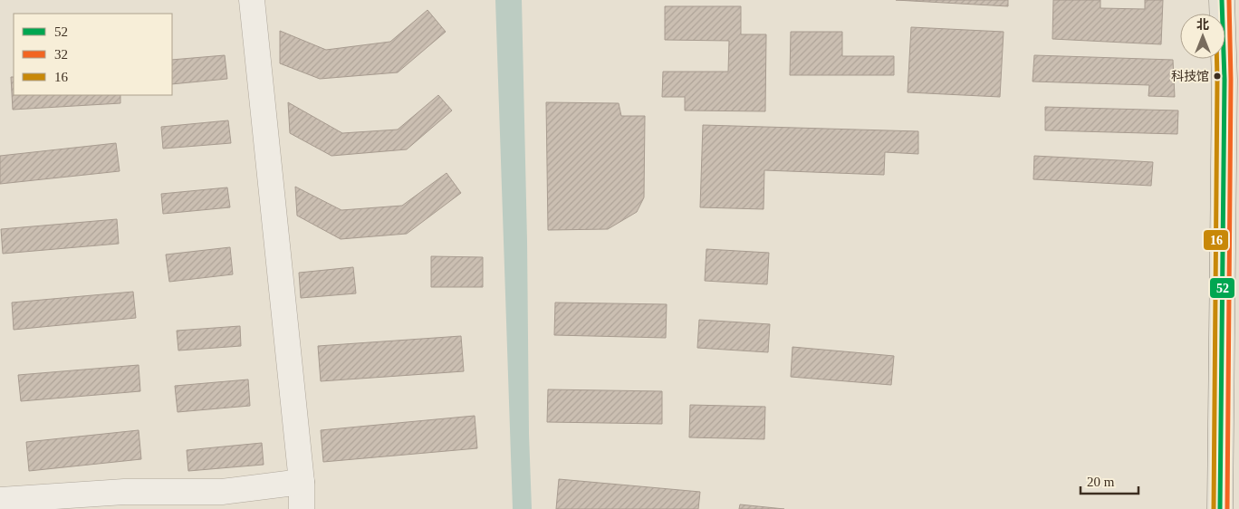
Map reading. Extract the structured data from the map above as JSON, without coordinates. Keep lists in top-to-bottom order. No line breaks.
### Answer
{"places":["科技馆"],"lines":["transit line 52","transit line 32","transit line 16"],"legend":["52","32","16"],"scale_bar":"20 m","north":"top"}
